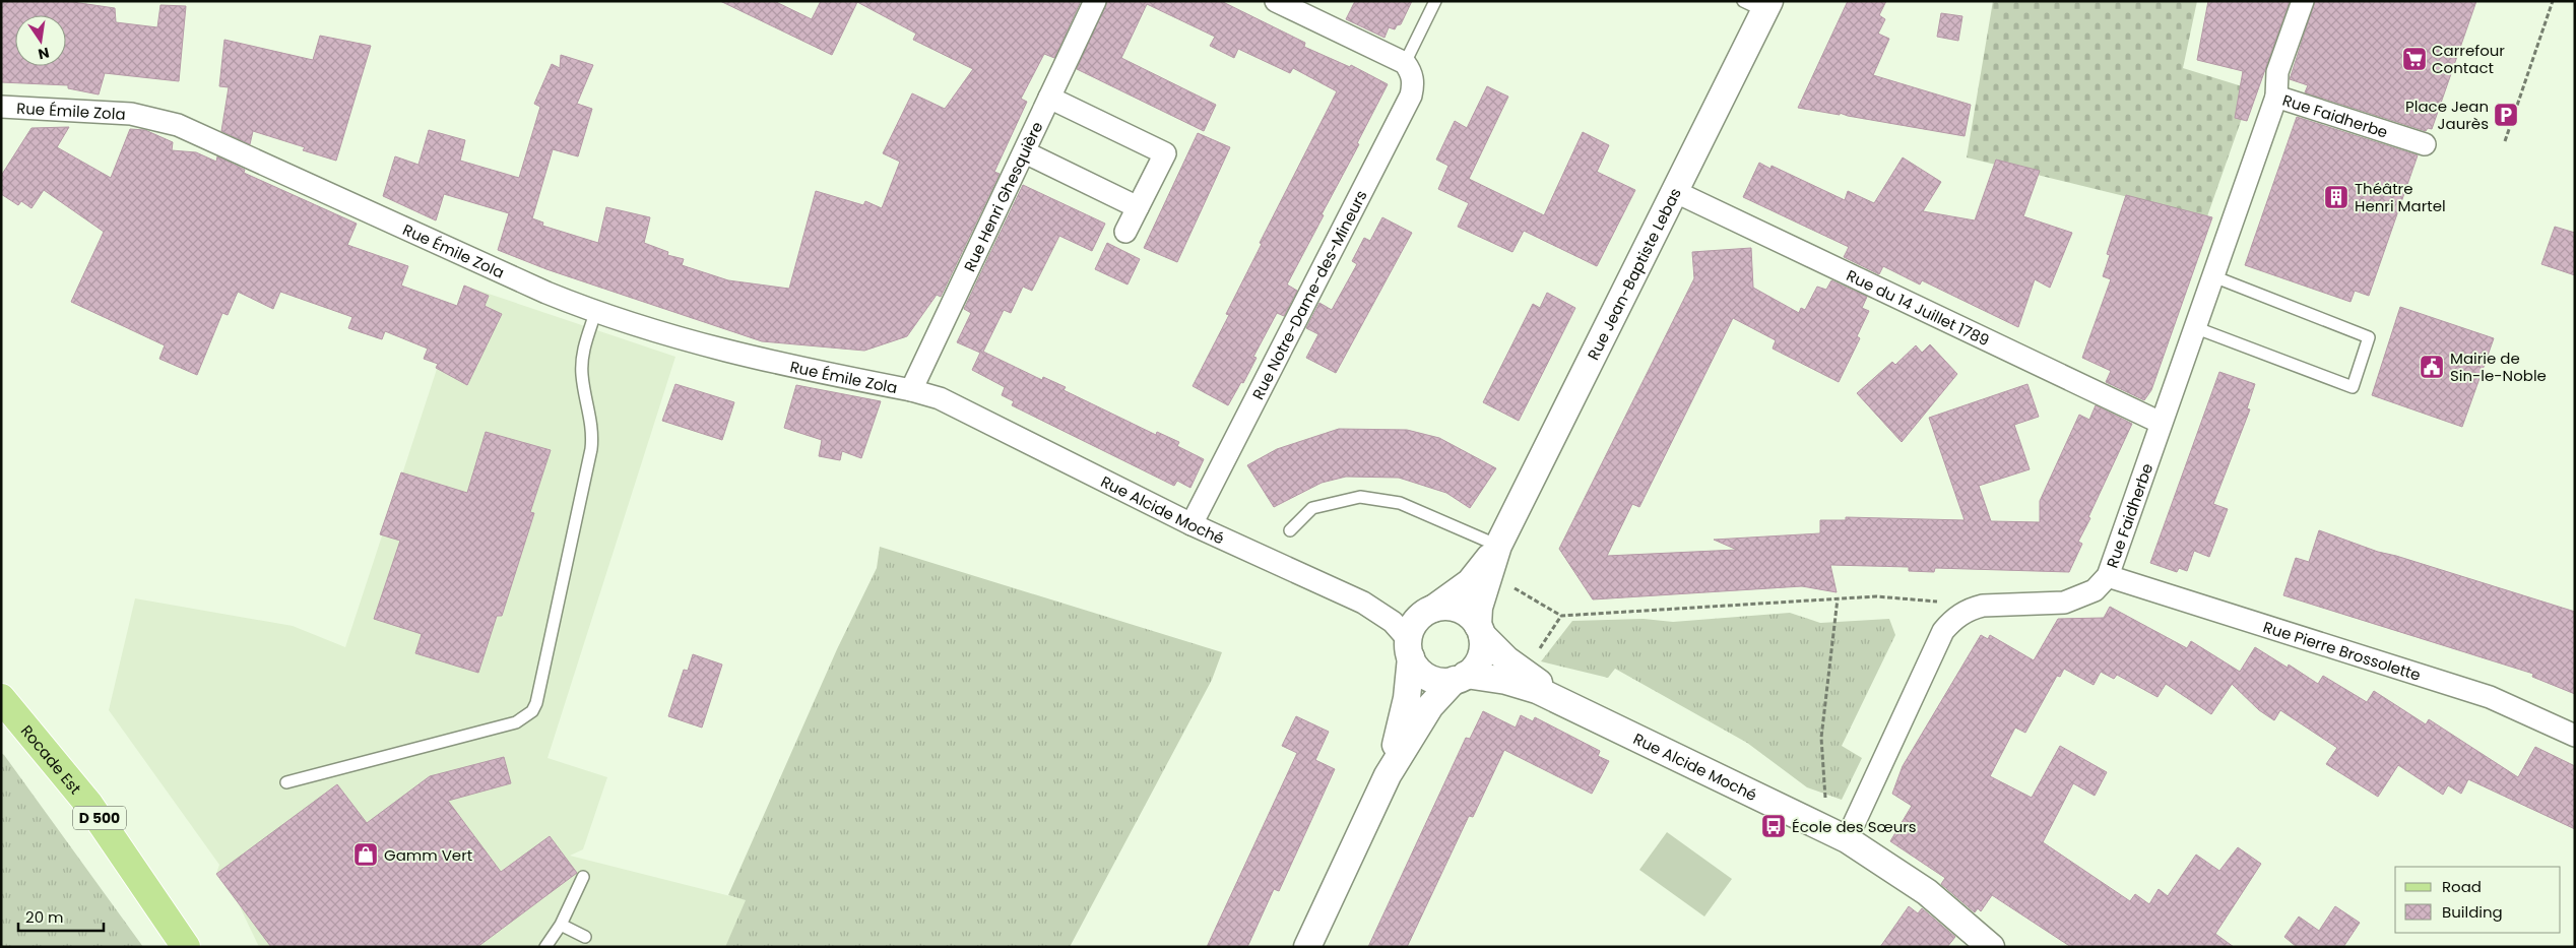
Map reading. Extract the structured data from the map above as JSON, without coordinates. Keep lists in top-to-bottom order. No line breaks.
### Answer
{"streets":{"main road":["Rocade Est","D 500"],"street":["Rue Émile Zola","Rue Faidherbe","Rue Henri Ghesquière","Rue Jean-Baptiste Lebas","Rue Notre-Dame-des-Mineurs","Rue du 14 Juillet 1789","Rue Alcide Moché","Rue Pierre Brossolette"]},"crossings":[["Rue Émile Zola","Rue Henri Ghesquière"],["Rue Émile Zola","Rue Alcide Moché"],["Rue Faidherbe","Rue du 14 Juillet 1789"],["Rue Faidherbe","Rue Alcide Moché"],["Rue Faidherbe","Rue Pierre Brossolette"],["Rue Henri Ghesquière","Rue Alcide Moché"],["Rue Jean-Baptiste Lebas","Rue du 14 Juillet 1789"],["Rue Jean-Baptiste Lebas","Rue Alcide Moché"],["Rue Notre-Dame-des-Mineurs","Rue Alcide Moché"]],"places":{"supermarket":["Carrefour Contact"],"parking":["Place Jean Jaurès"],"building":["Théâtre Henri Martel"],"public building":["Mairie de Sin-le-Noble"],"bus stop":["École des Sœurs"],"shop":["Gamm Vert"]},"legend":["Road","Building"],"scale_bar":"20 m","north":"bottom"}
